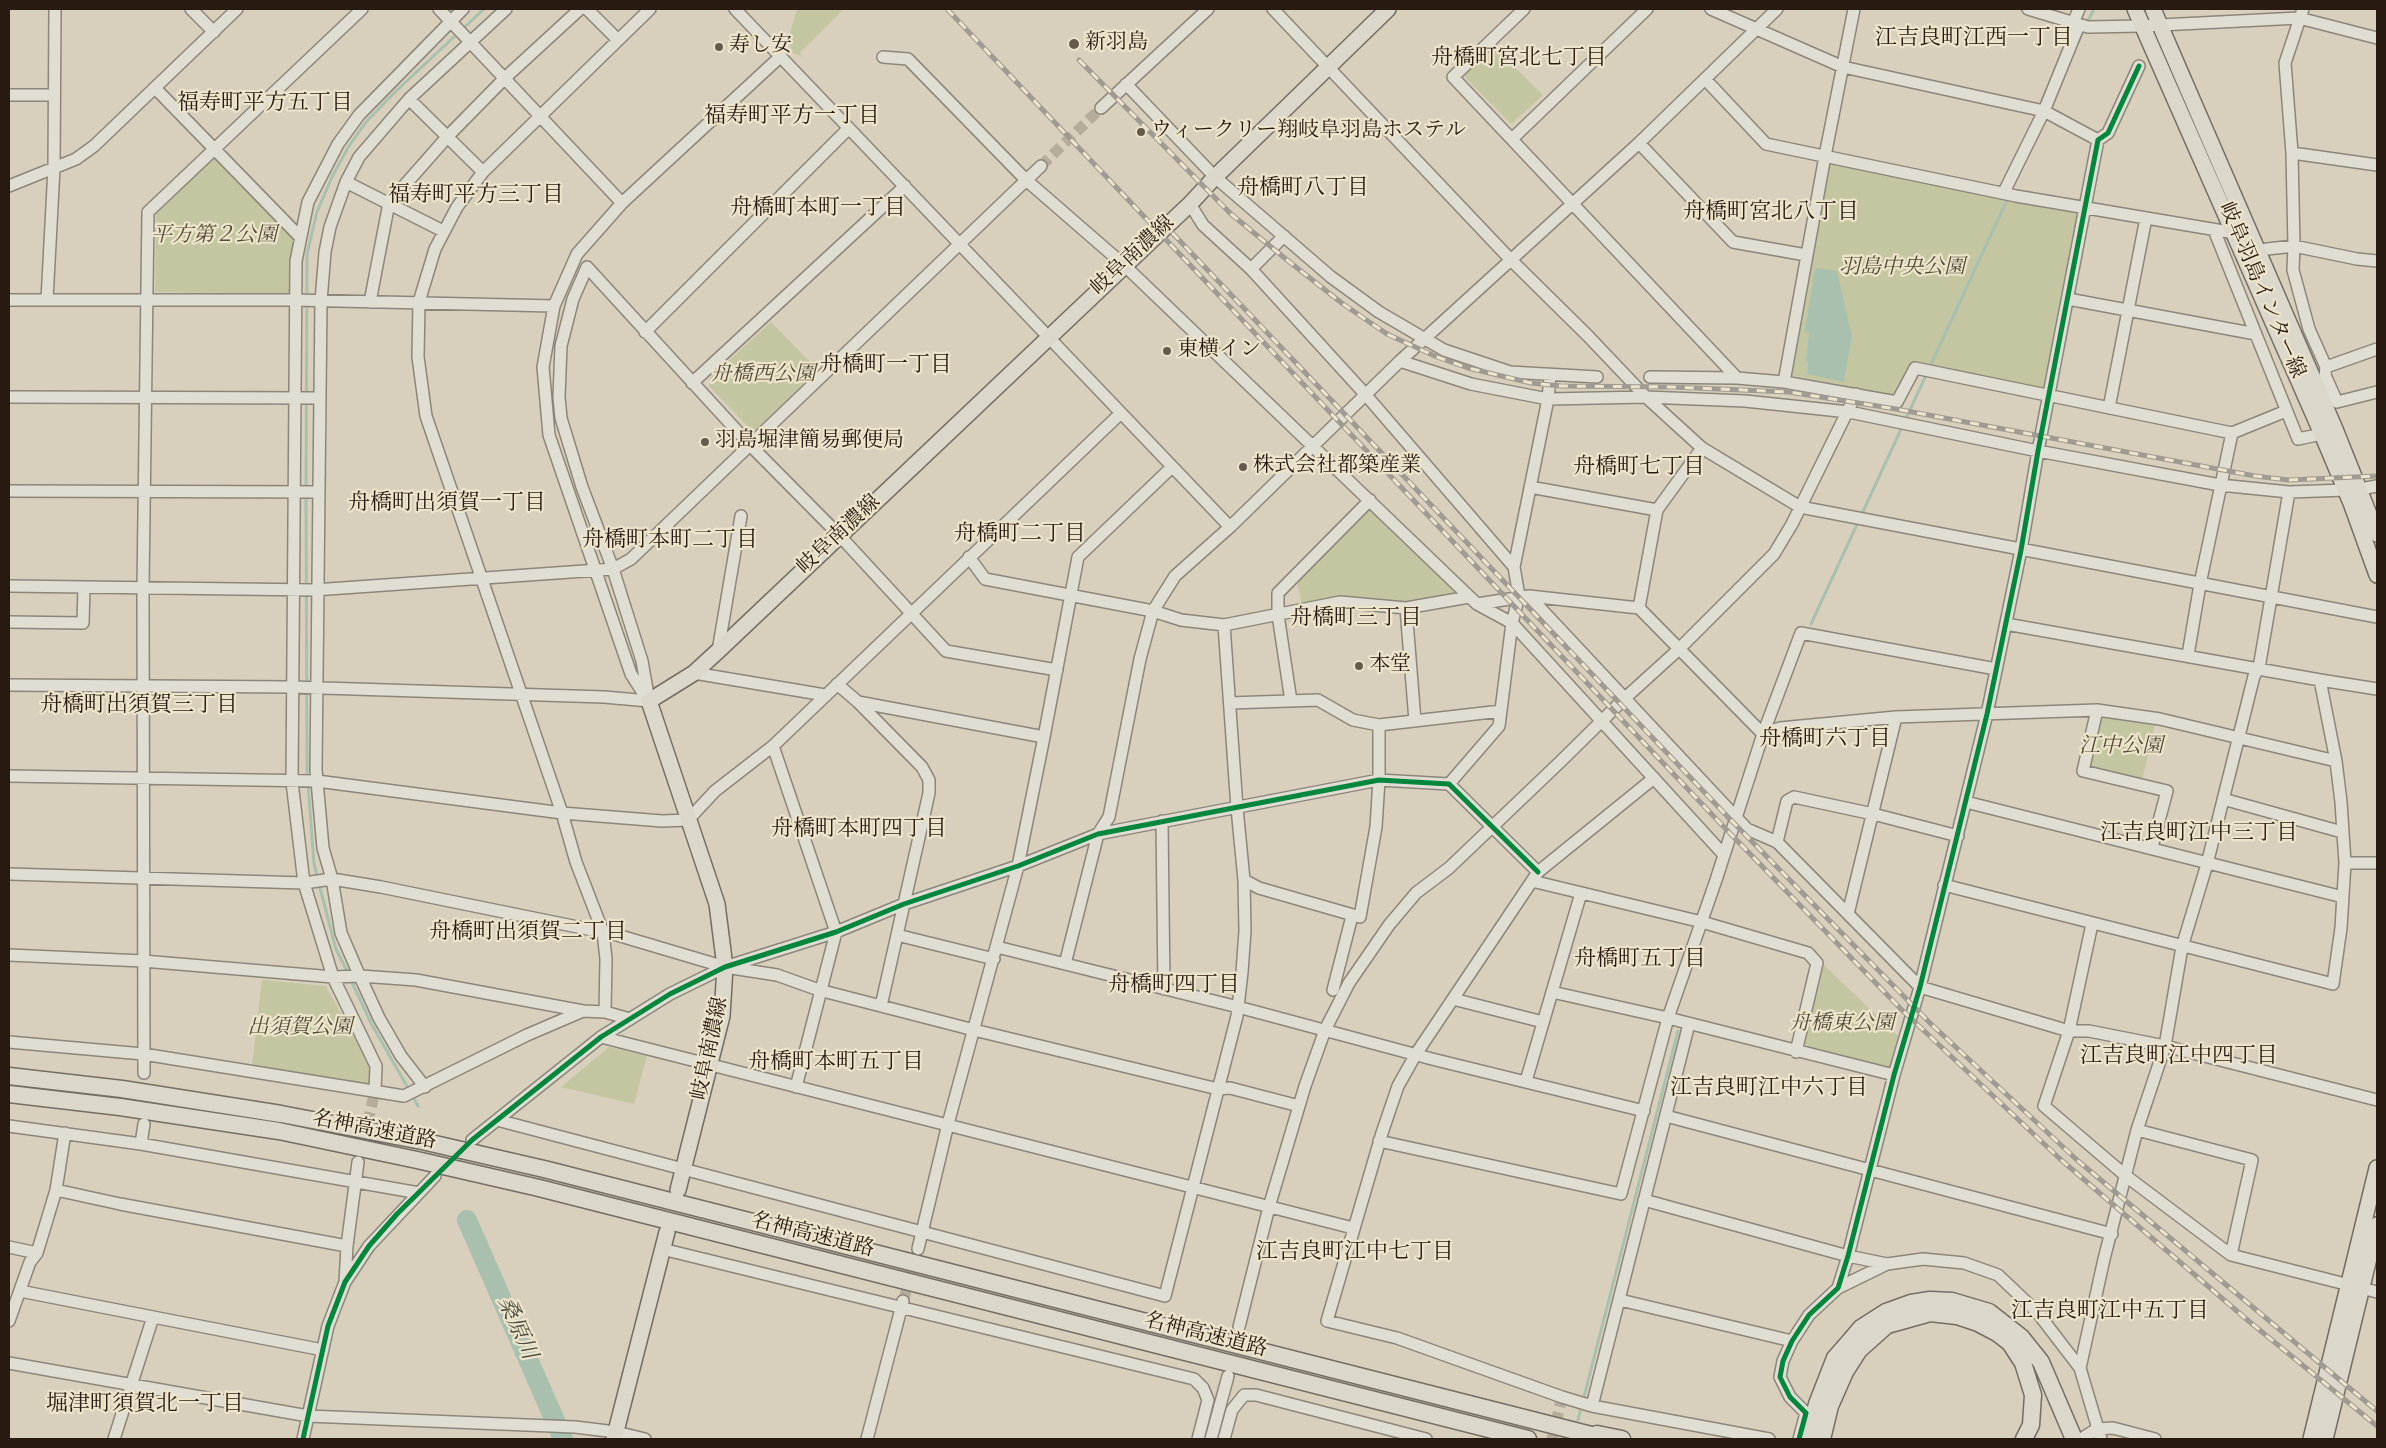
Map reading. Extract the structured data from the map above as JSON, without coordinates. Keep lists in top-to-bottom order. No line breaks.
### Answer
{"streets":{"highway":["名神高速道路"],"main road":["岐阜南濃線","岐阜羽島インター線"]},"districts":["江吉良町江西一丁目","舟橋町宮北七丁目","福寿町平方五丁目","福寿町平方一丁目","舟橋町八丁目","福寿町平方三丁目","舟橋町本町一丁目","舟橋町宮北八丁目","舟橋町一丁目","舟橋町七丁目","舟橋町出須賀一丁目","舟橋町二丁目","舟橋町本町二丁目","舟橋町三丁目","舟橋町出須賀三丁目","舟橋町六丁目","舟橋町本町四丁目","江吉良町江中三丁目","舟橋町出須賀二丁目","舟橋町五丁目","舟橋町四丁目","江吉良町江中四丁目","舟橋町本町五丁目","江吉良町江中六丁目","江吉良町江中七丁目","江吉良町江中五丁目","堀津町須賀北一丁目"],"water":["桑原川"],"parks":["平方第２公園","羽島中央公園","舟橋西公園","江中公園","舟橋東公園","出須賀公園"],"places":["新羽島","寿し安","ウィークリー翔岐阜羽島ホステル","東横イン","羽島堀津簡易郵便局","株式会社都築産業","本堂"]}
